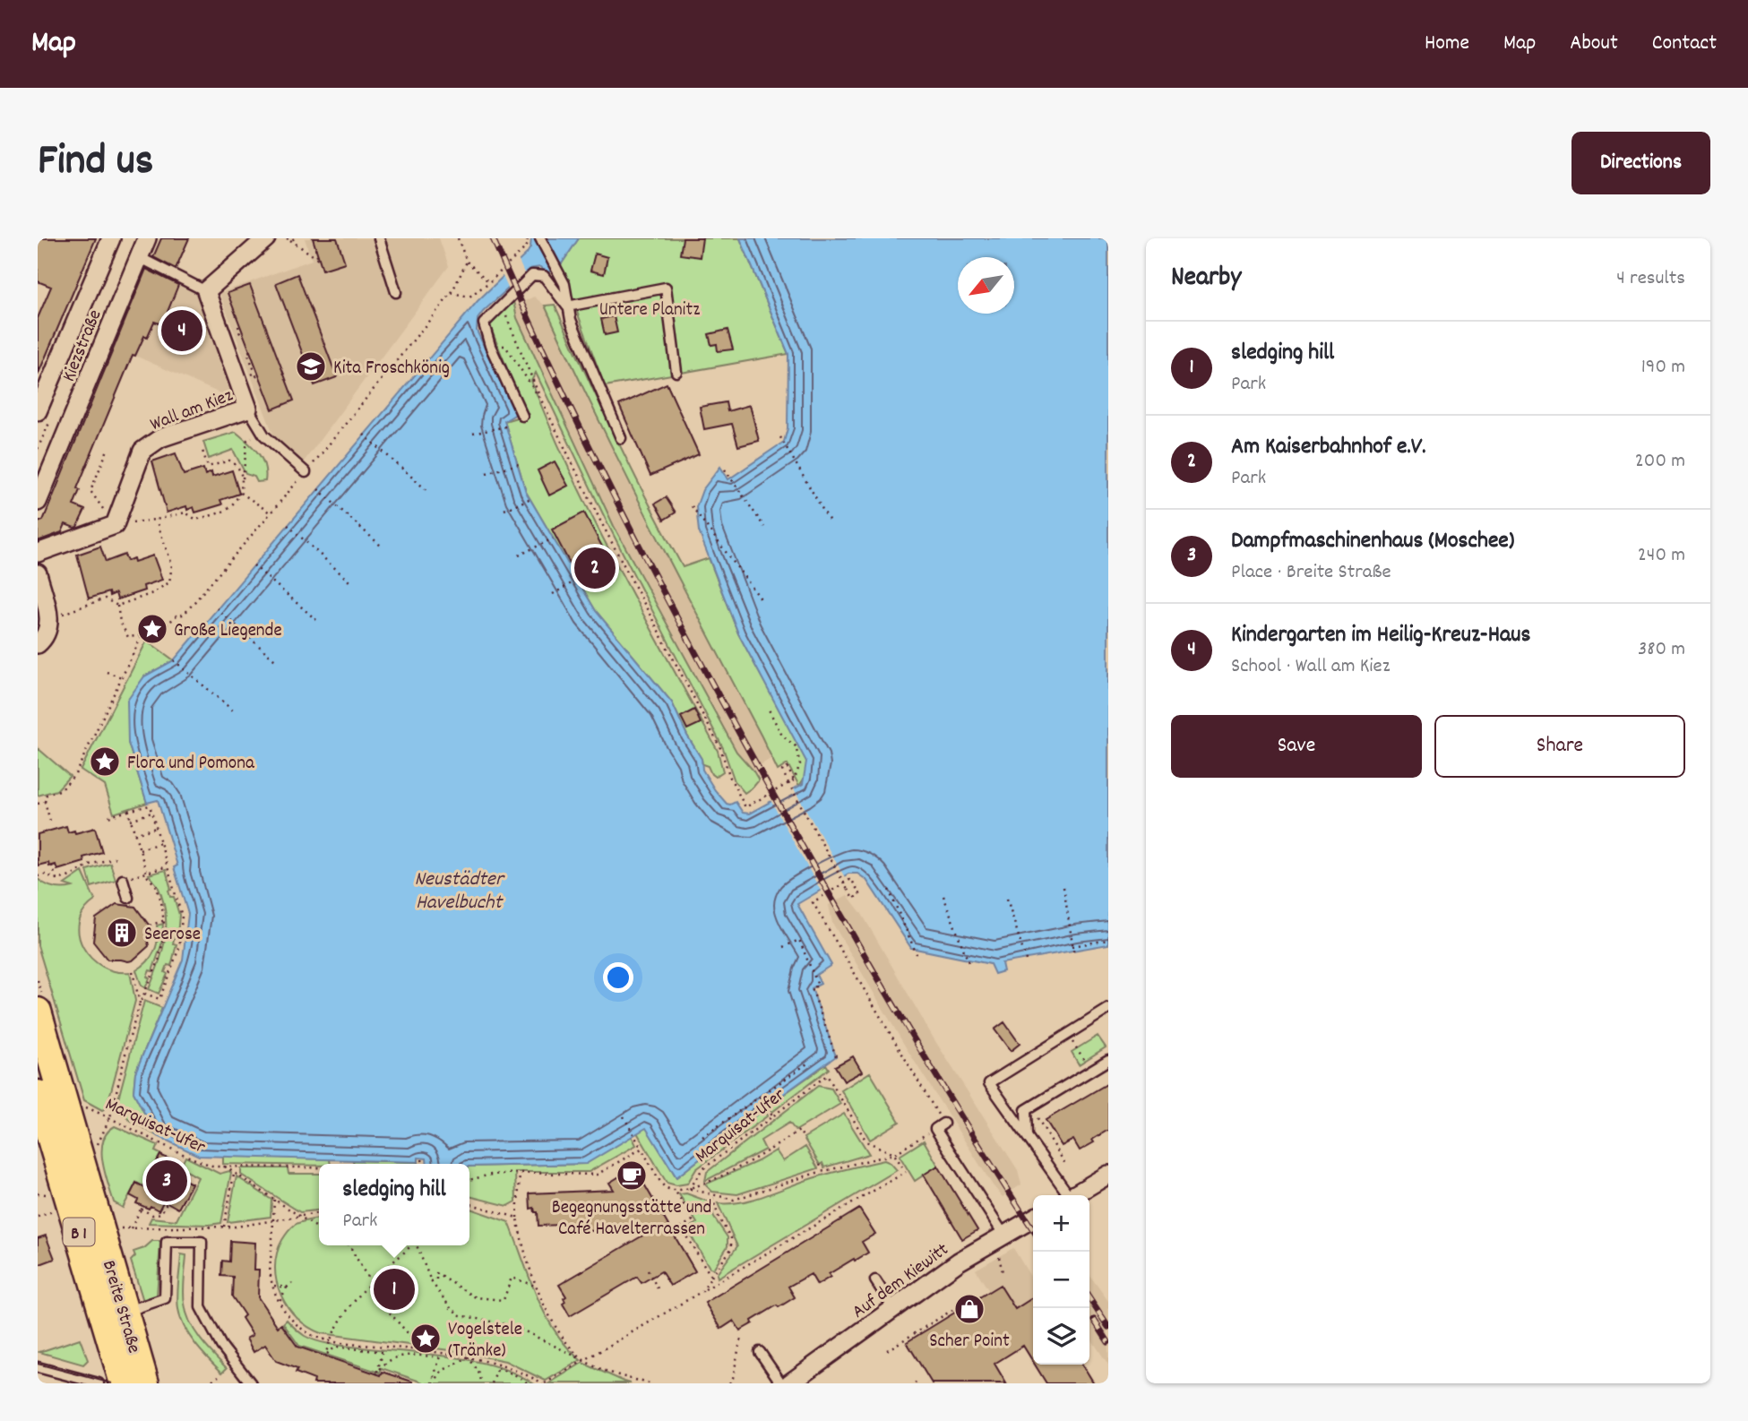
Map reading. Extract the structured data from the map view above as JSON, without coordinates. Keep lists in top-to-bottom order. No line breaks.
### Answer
{"streets":{"main road":["B 1","Breite Straße"],"street":["Kiezstraße","Wall am Kiez","Auf dem Kiewitt"],"path":["Marquisat-Ufer"]},"water":["Neustädter Havelbucht"],"parks":["Untere Planitz"],"places":{"school or university":["Kita Froschkönig"],"place":["Große Liegende","Flora und Pomona","Vogelstele (Tränke)"],"building":["Seerose"],"cafe":["Begegnungsstätte und Café Havelterrassen"],"shop":["Scher Point"]},"north":"bottom left","page":{"header":"Map","nav":["Home","Map","About","Contact"],"title":"Find us","buttons":["Directions",["Save","Share"]],"heading":["Nearby","4 results"],"pins":["4","2","3","1"],"list":[{"mark":"1","name":"sledging hill","note":"Park","value":"190 m"},{"mark":"2","name":"Am Kaiserbahnhof e.V.","note":"Park","value":"200 m"},{"mark":"3","name":"Dampfmaschinenhaus (Moschee)","note":"Place · Breite Straße","value":"240 m"},{"mark":"4","name":"Kindergarten im Heilig-Kreuz-Haus","note":"School · Wall am Kiez","value":"380 m"}],"popup":["sledging hill","Park"],"map_buttons":["+","−"]}}
